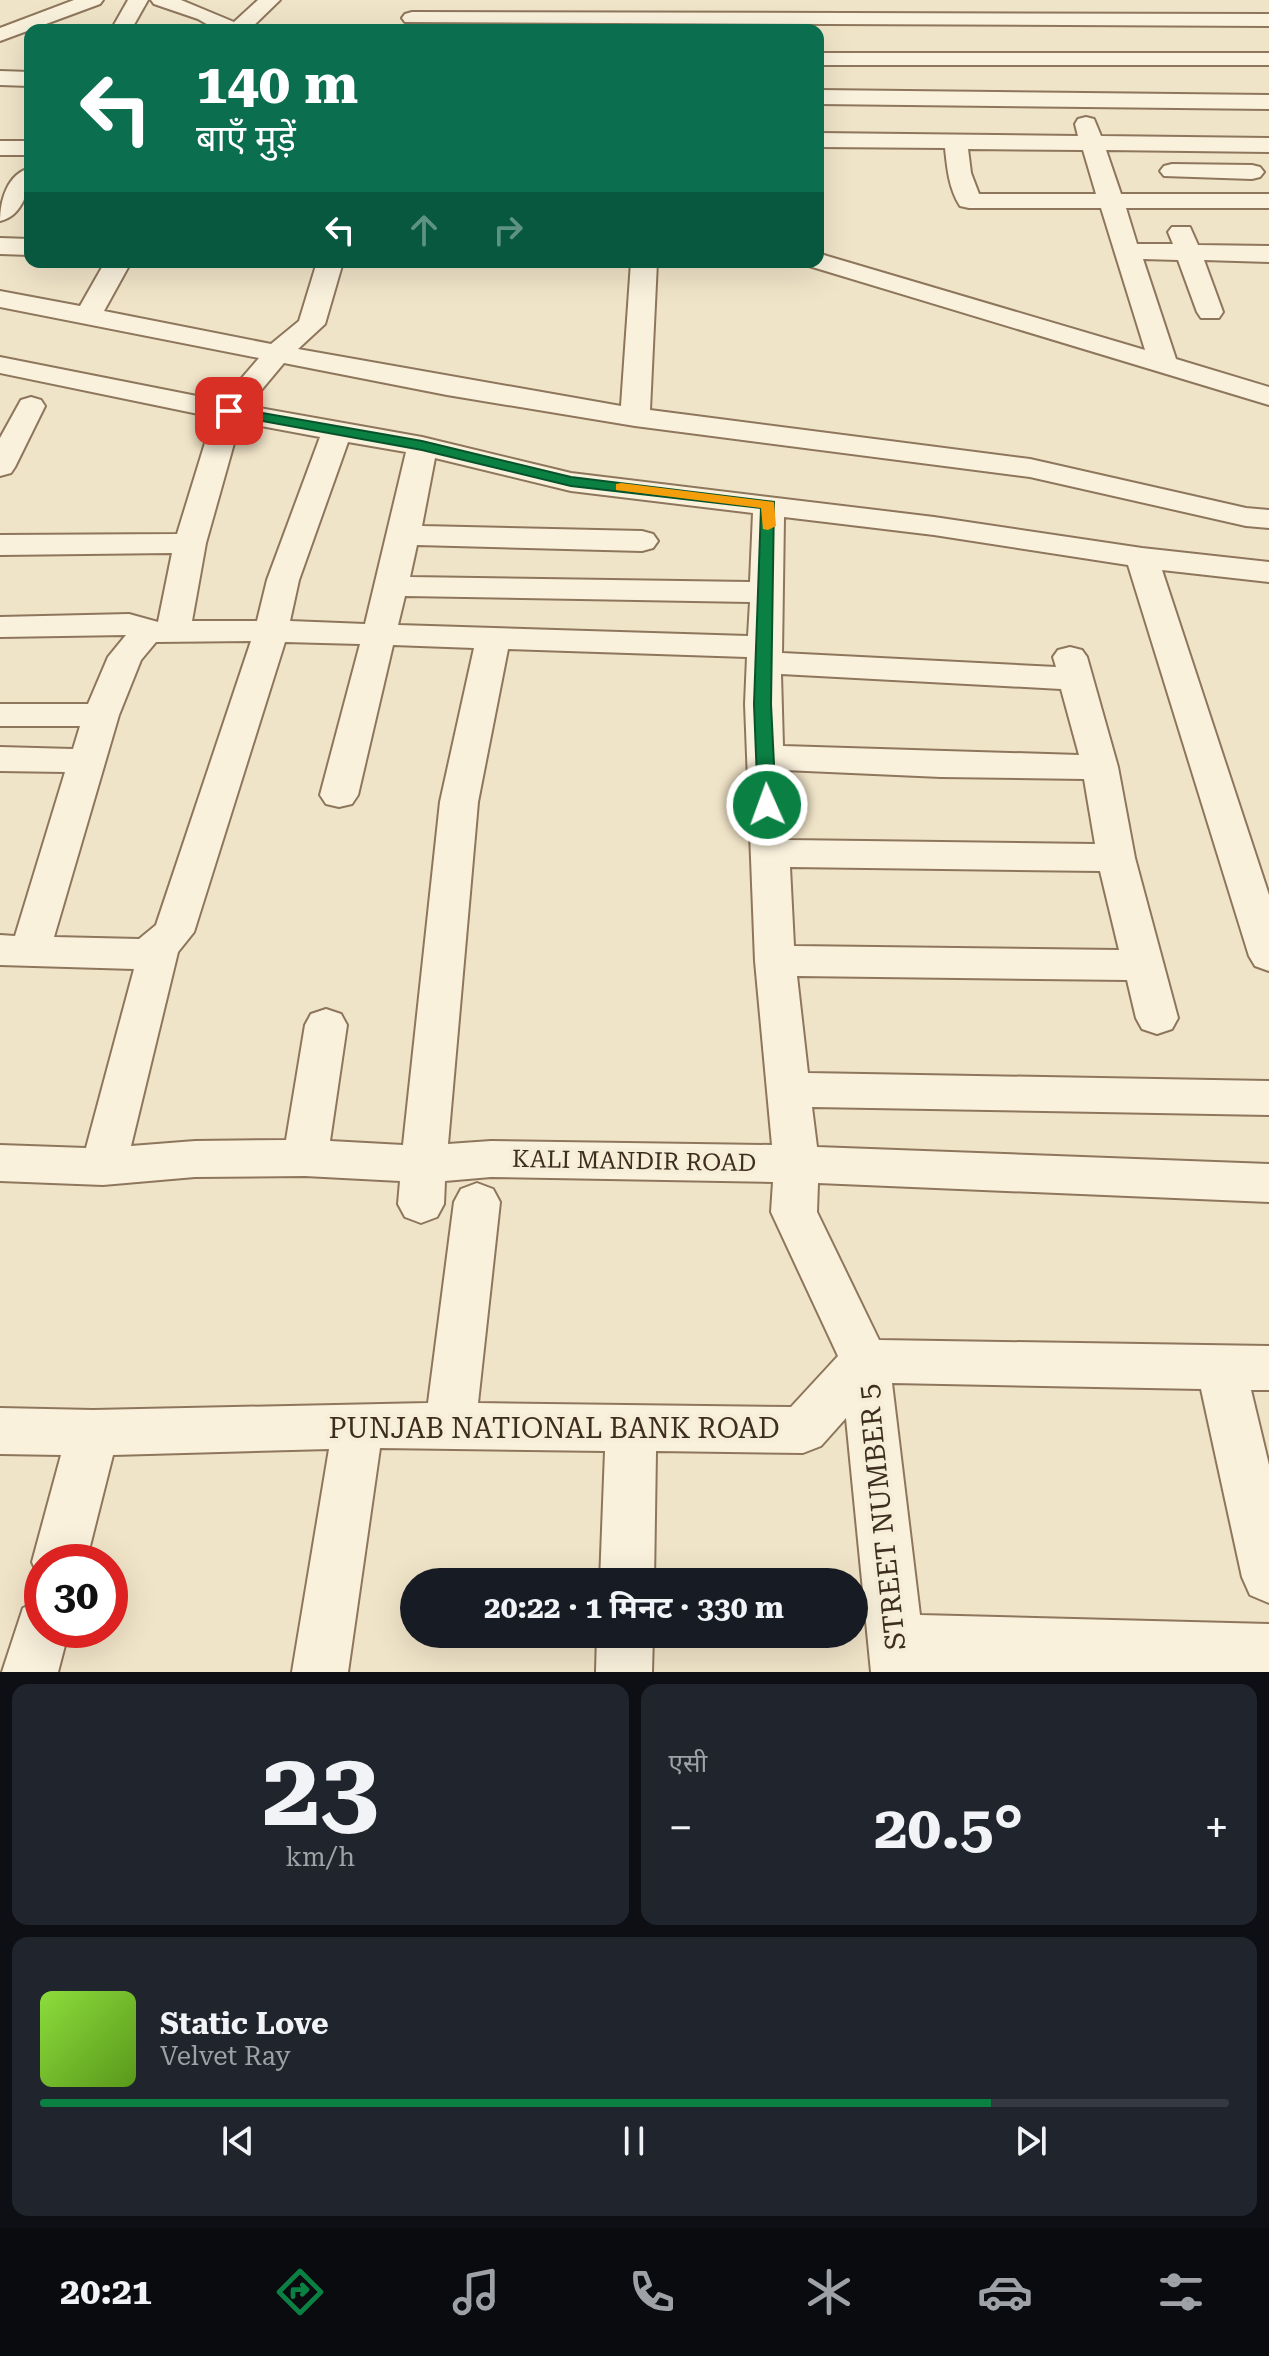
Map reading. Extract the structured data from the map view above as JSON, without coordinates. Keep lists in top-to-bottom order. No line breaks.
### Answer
{"streets":{"street":["KALI MANDIR ROAD","PUNJAB NATIONAL BANK ROAD","STREET NUMBER 5"]},"crossings":[["KALI MANDIR ROAD","STREET NUMBER 5"],["PUNJAB NATIONAL BANK ROAD","STREET NUMBER 5"]],"page":{"turn":["140 m","बाएँ मुड़ें"],"limit":"30","trip":"20:22 · 1 मिनट · 330 m","tile":[["23","km/h"],"एसी"],"heat":["−","20.5°","+"],"song":["Static Love","Velvet Ray"],"tabs":"20:21"}}
